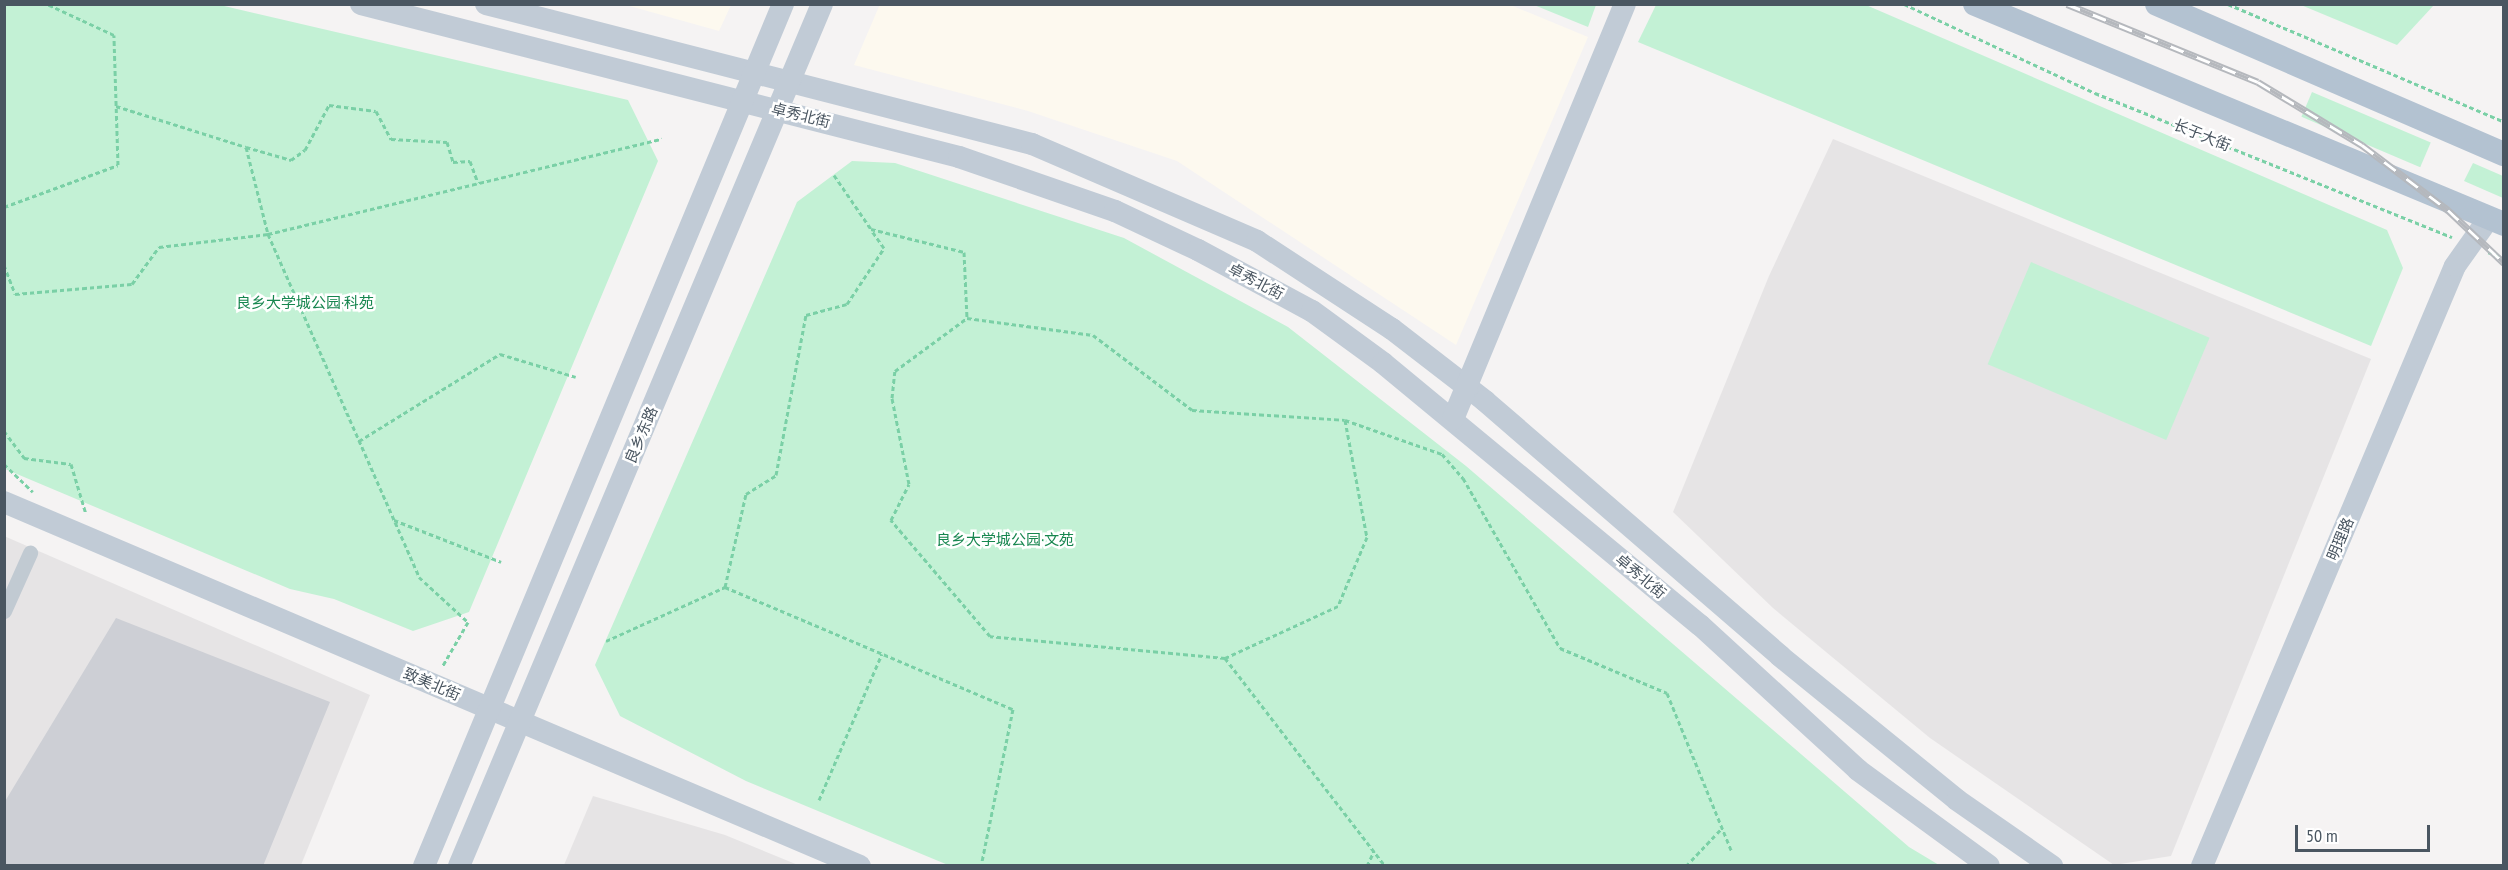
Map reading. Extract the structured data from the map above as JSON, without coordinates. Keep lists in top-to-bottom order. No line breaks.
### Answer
{"streets":{"main road":["卓秀北街","良乡东路","明理路","致美北街"],"path":["长于大街"]},"crossings":[["卓秀北街","良乡东路"],["长于大街","明理路"],["良乡东路","致美北街"]],"parks":["良乡大学城公园·科苑","良乡大学城公园·文苑"],"scale_bar":"50 m"}
